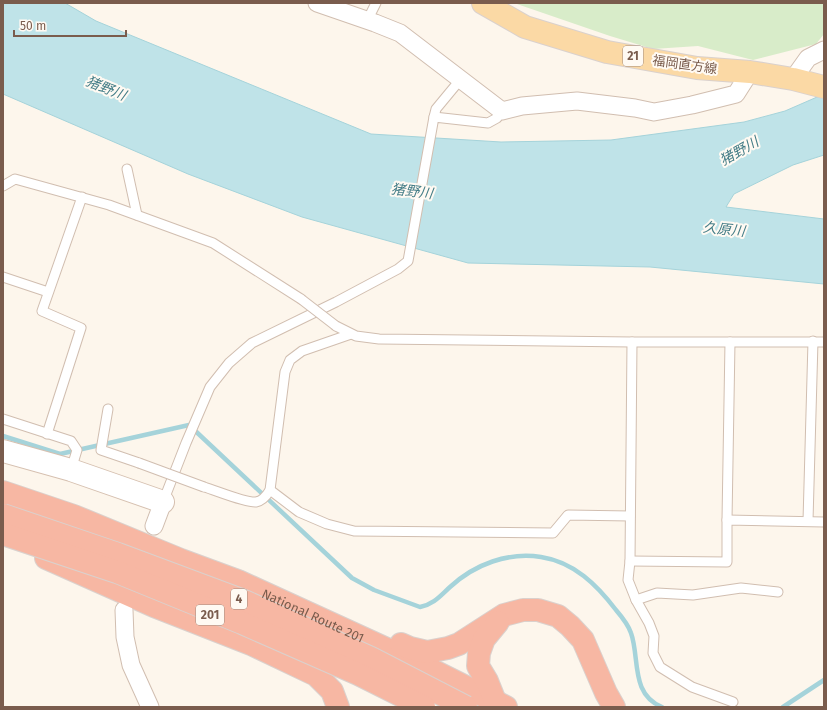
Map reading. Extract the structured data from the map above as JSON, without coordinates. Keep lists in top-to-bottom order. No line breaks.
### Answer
{"streets":{"highway":["4","201","National Route 201"],"main road":["21","福岡直方線"]},"water":["猪野川","久原川"],"scale_bar":"50 m"}
